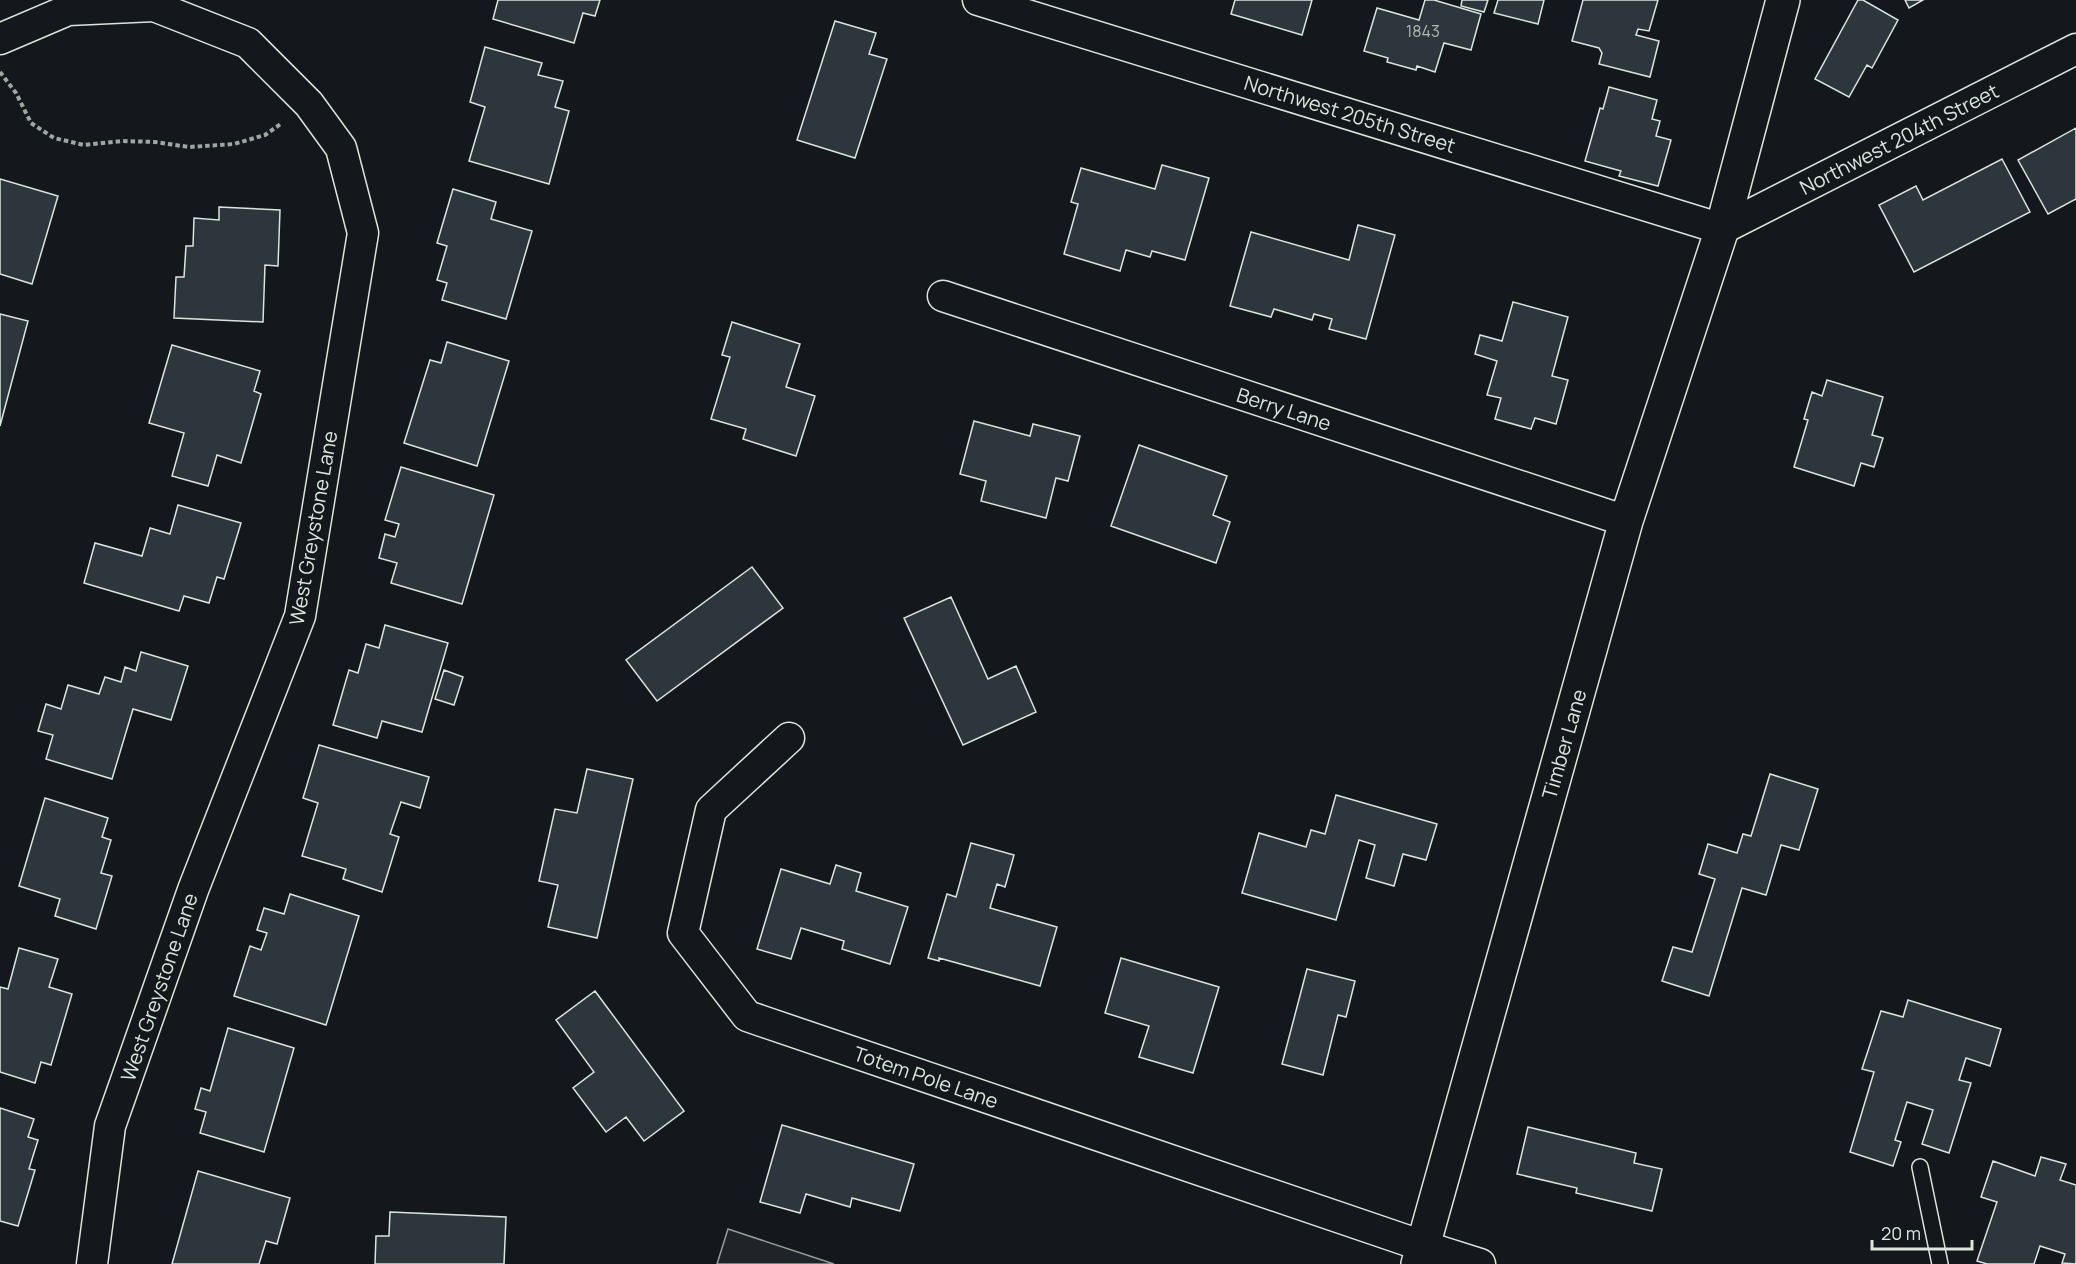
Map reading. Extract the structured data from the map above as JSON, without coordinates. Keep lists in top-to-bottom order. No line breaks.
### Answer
{"streets":{"street":["Northwest 205th Street","Northwest 204th Street","Berry Lane","West Greystone Lane","Timber Lane","Totem Pole Lane"]},"crossings":[["Northwest 205th Street","Northwest 204th Street"],["Northwest 205th Street","Timber Lane"],["Northwest 204th Street","Timber Lane"],["Berry Lane","Timber Lane"],["Timber Lane","Totem Pole Lane"]],"house_numbers":["1843"],"scale_bar":"20 m"}
